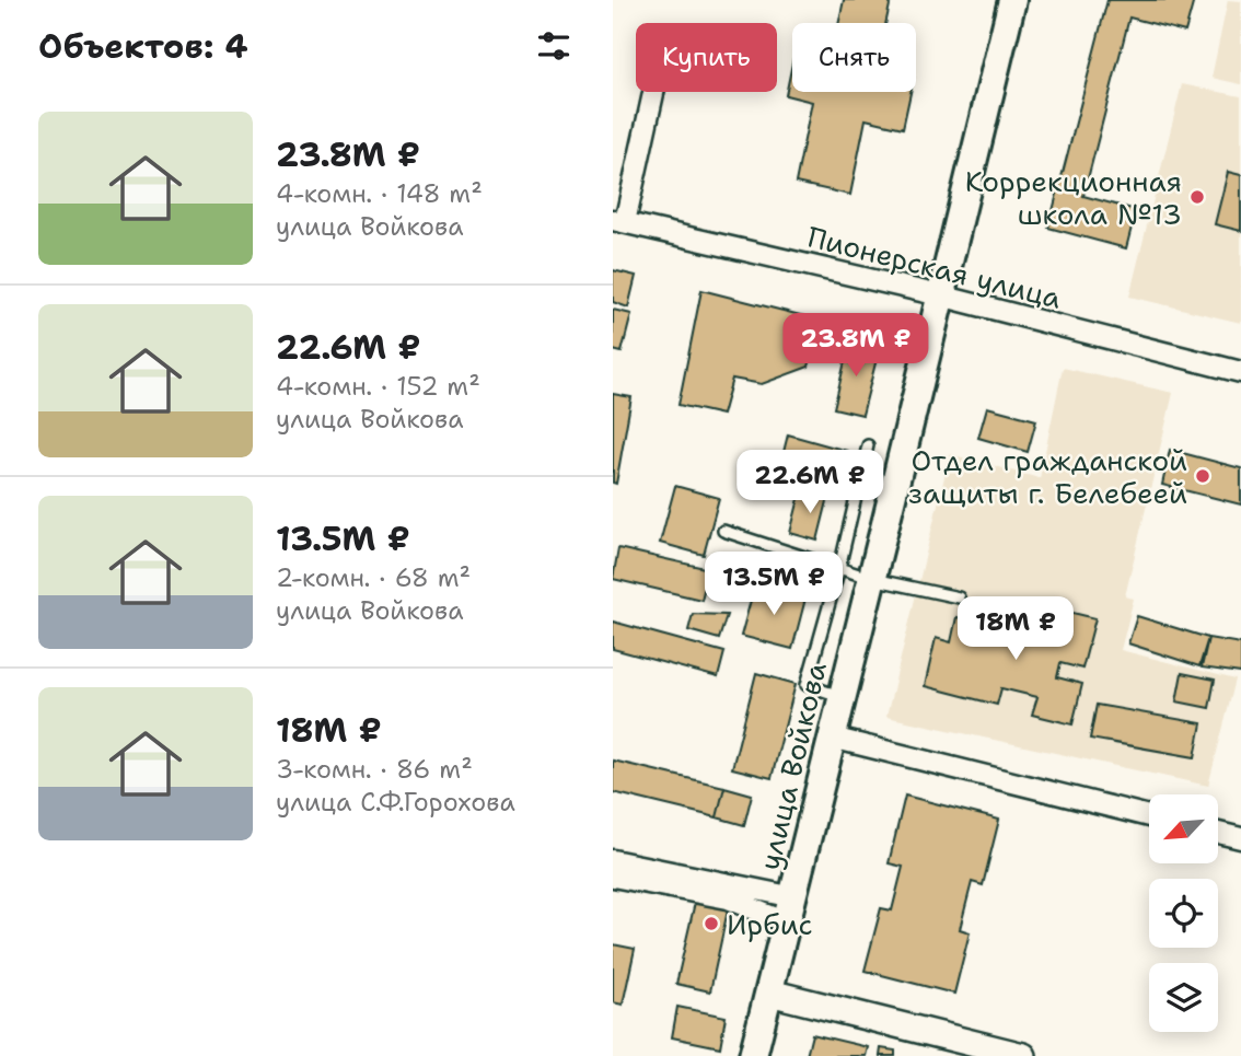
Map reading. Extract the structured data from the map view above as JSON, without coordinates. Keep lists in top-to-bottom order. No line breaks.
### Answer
{"streets":{"main road":["улица Войкова"],"street":["Пионерская улица"]},"crossings":[["Пионерская улица","улица Войкова"]],"places":["Коррекционная школа №13","Отдел гражданской защиты г. Белебеей","Ирбис"],"north":"bottom left","page":{"heading":"Объектов: 4","chip":["Купить","Снять"],"list":[{"name":"23.8M ₽","note":"4-комн. · 148 m² · улица Войкова"},{"name":"22.6M ₽","note":"4-комн. · 152 m² · улица Войкова"},{"name":"13.5M ₽","note":"2-комн. · 68 m² · улица Войкова"},{"name":"18M ₽","note":"3-комн. · 86 m² · улица С.Ф.Горохова"}],"price":["23.8M ₽","22.6M ₽","13.5M ₽","18M ₽"]}}
